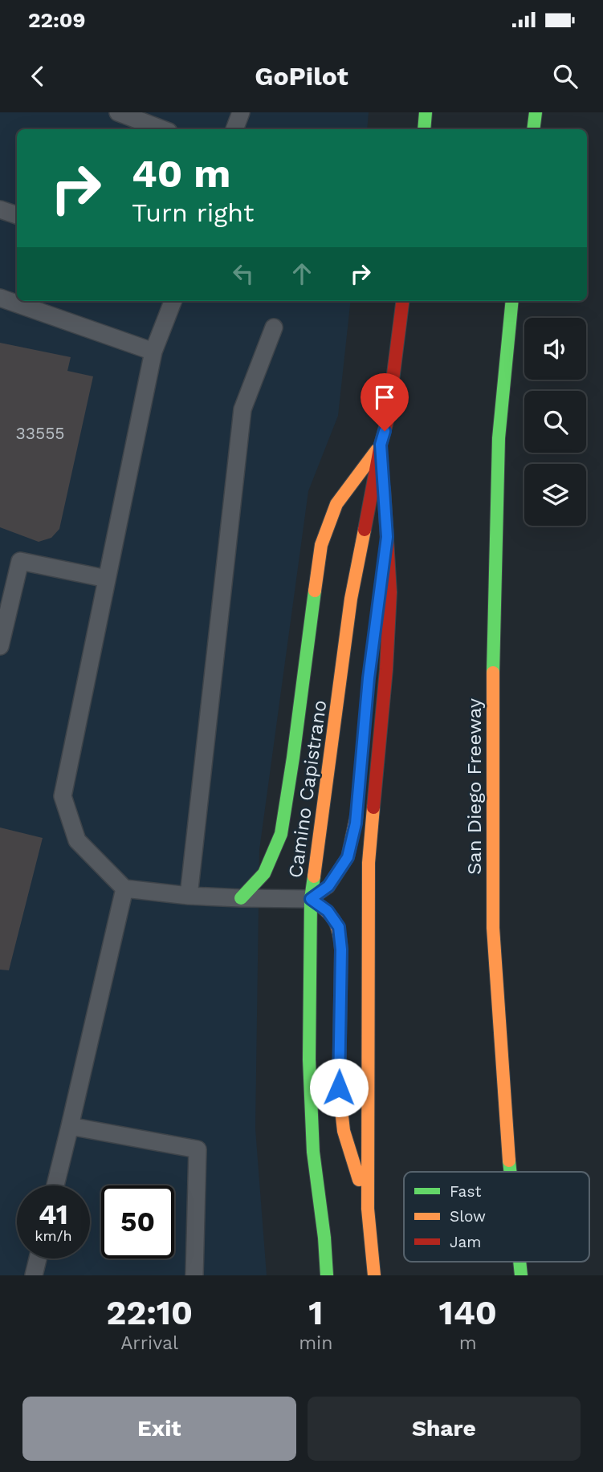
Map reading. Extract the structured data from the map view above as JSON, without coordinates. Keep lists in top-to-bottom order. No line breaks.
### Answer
{"streets":{"main road":["San Diego Freeway","Camino Capistrano"]},"house_numbers":["33555"],"legend":["Fast","Slow","Jam"],"page":{"status":"22:09","header":"GoPilot","turn":["40 m","Turn right"],"speed":"41 km/h","limit":"50","eta":["22:10","Arrival","1","min","140","m"],"buttons":["Exit","Share"]}}
